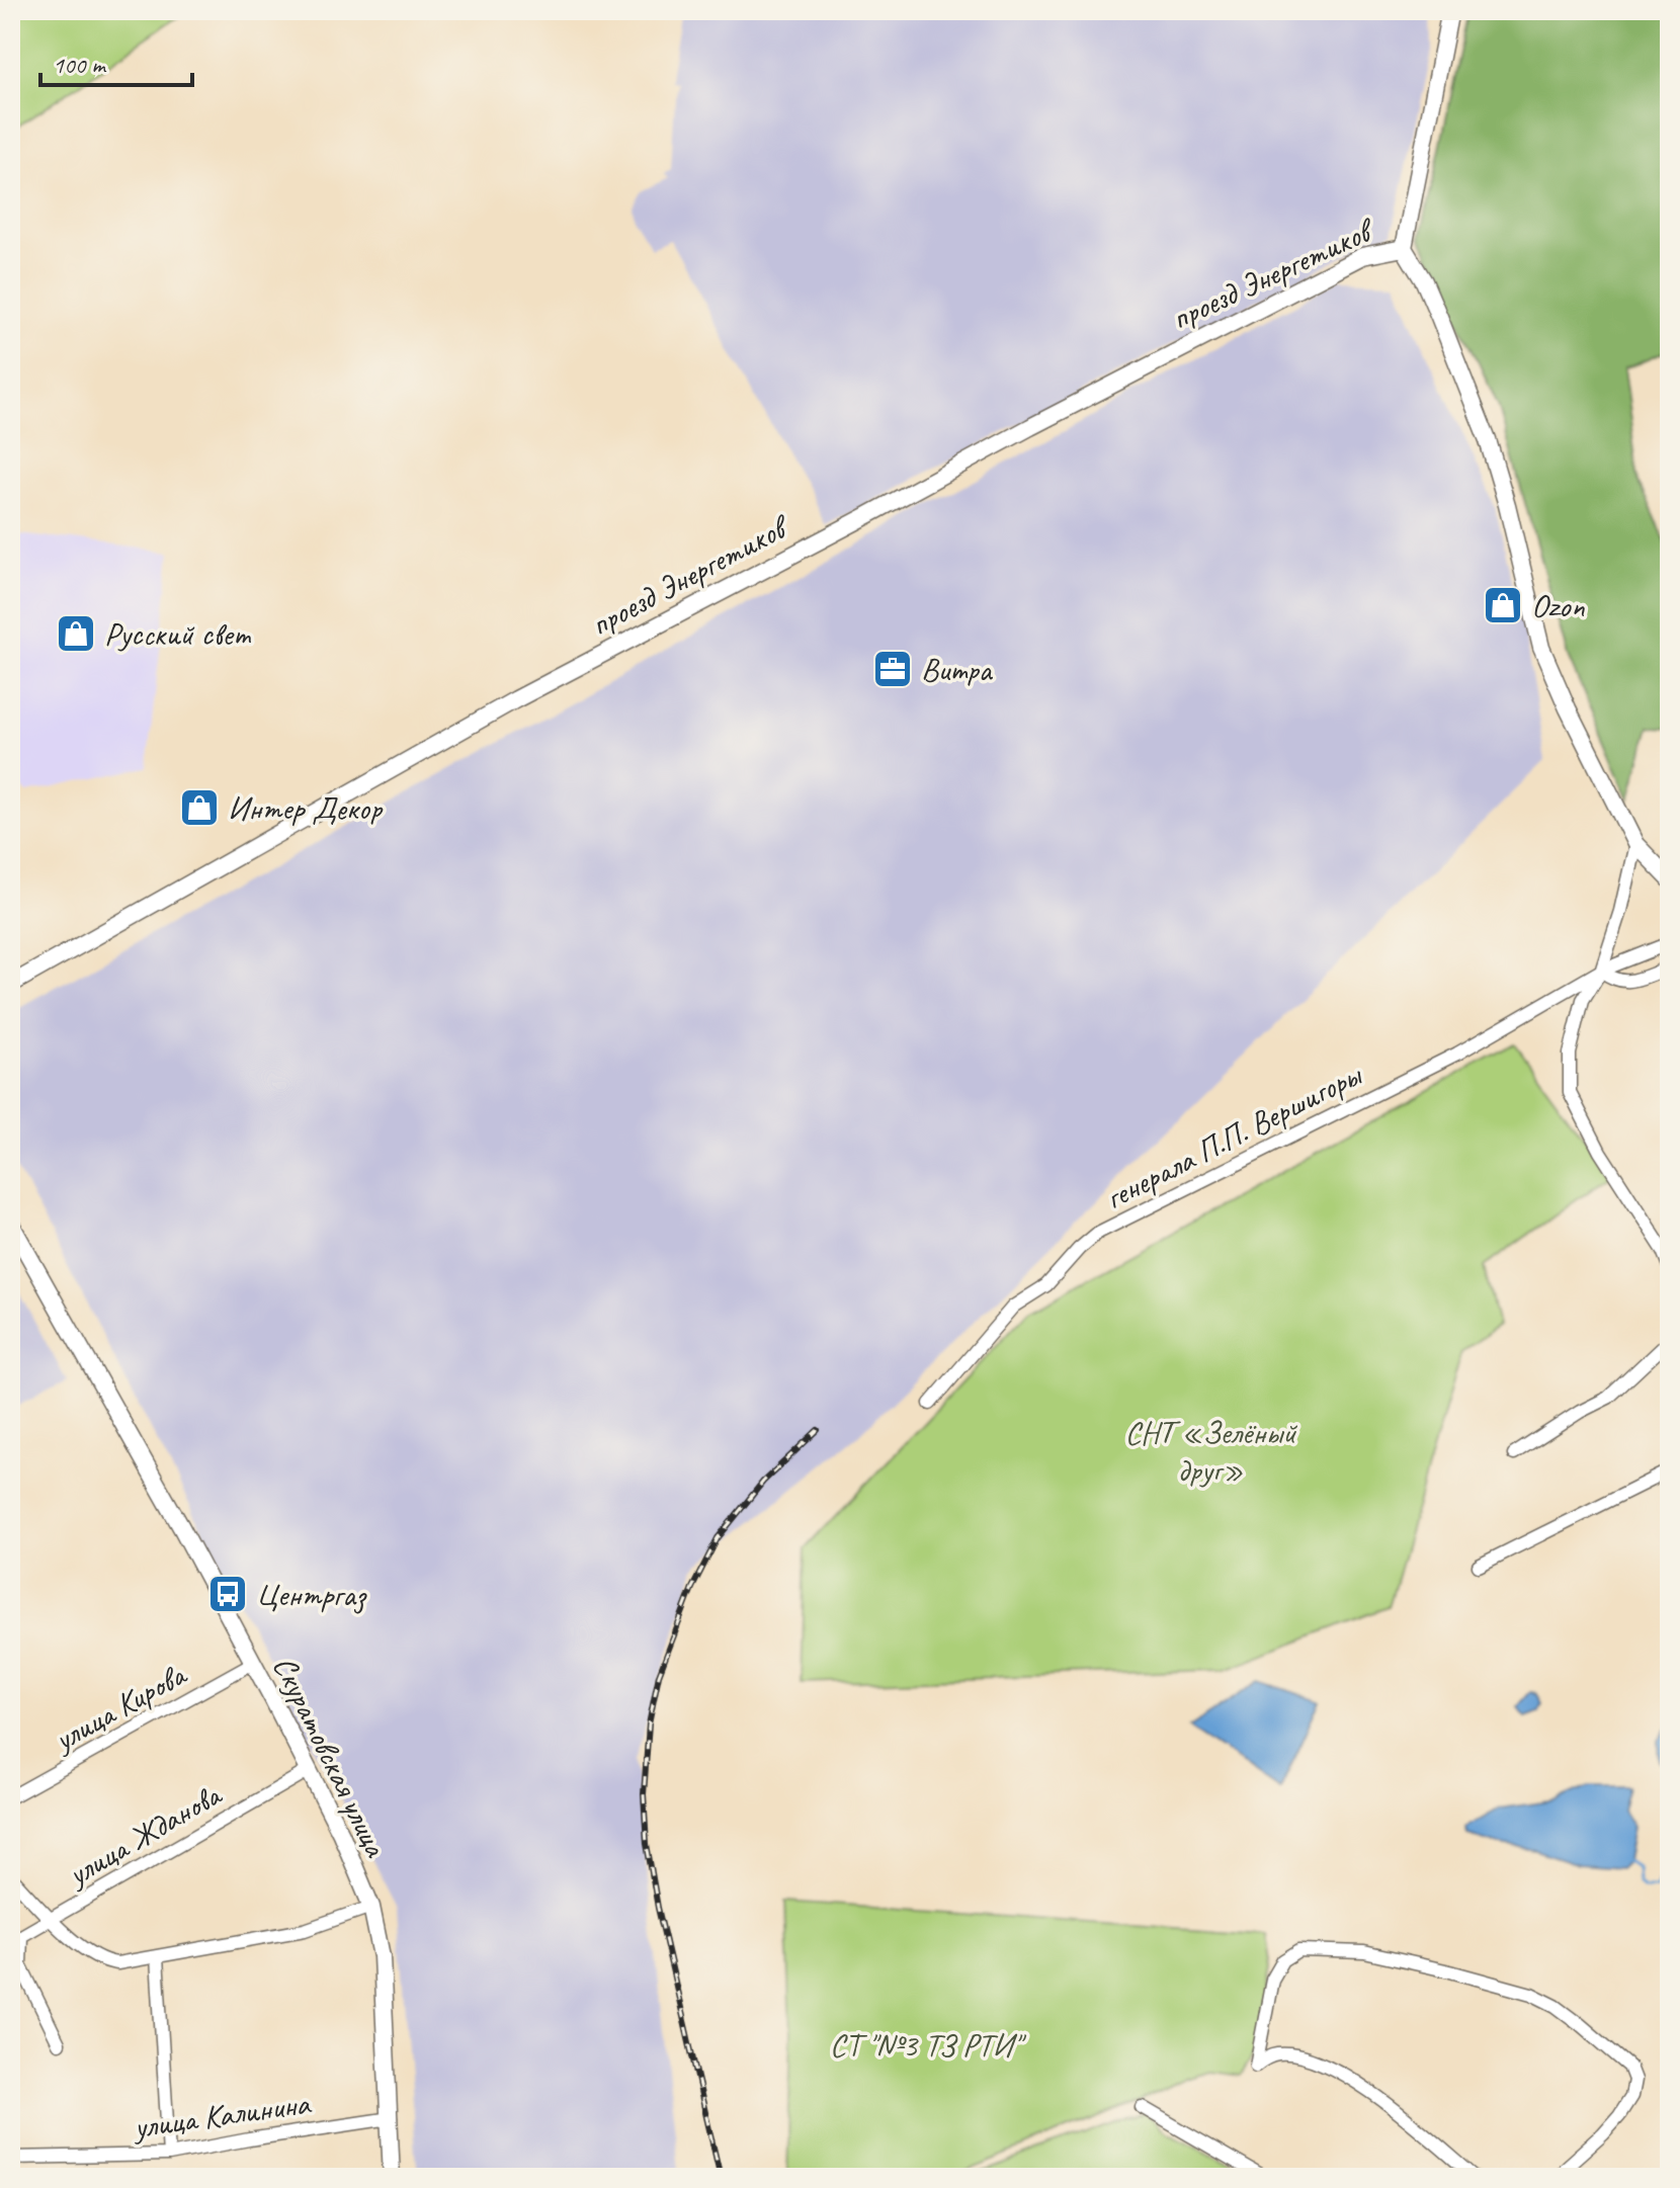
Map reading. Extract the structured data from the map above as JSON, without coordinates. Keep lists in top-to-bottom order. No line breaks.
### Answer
{"streets":{"street":["проезд Энергетиков","генерала П.П. Вершигоры","улица Кирова","Скуратовская улица","улица Жданова","улица Калинина"]},"crossings":[["улица Кирова","Скуратовская улица"],["Скуратовская улица","улица Жданова"],["Скуратовская улица","улица Калинина"]],"parks":["СНТ «Зелёный друг»","СТ \"№3 ТЗ РТИ\""],"places":{"shop":["Ozon","Русский свет","Интер Декор"],"office":["Витра"],"bus stop":["Центргаз"]},"scale_bar":"100 m"}
